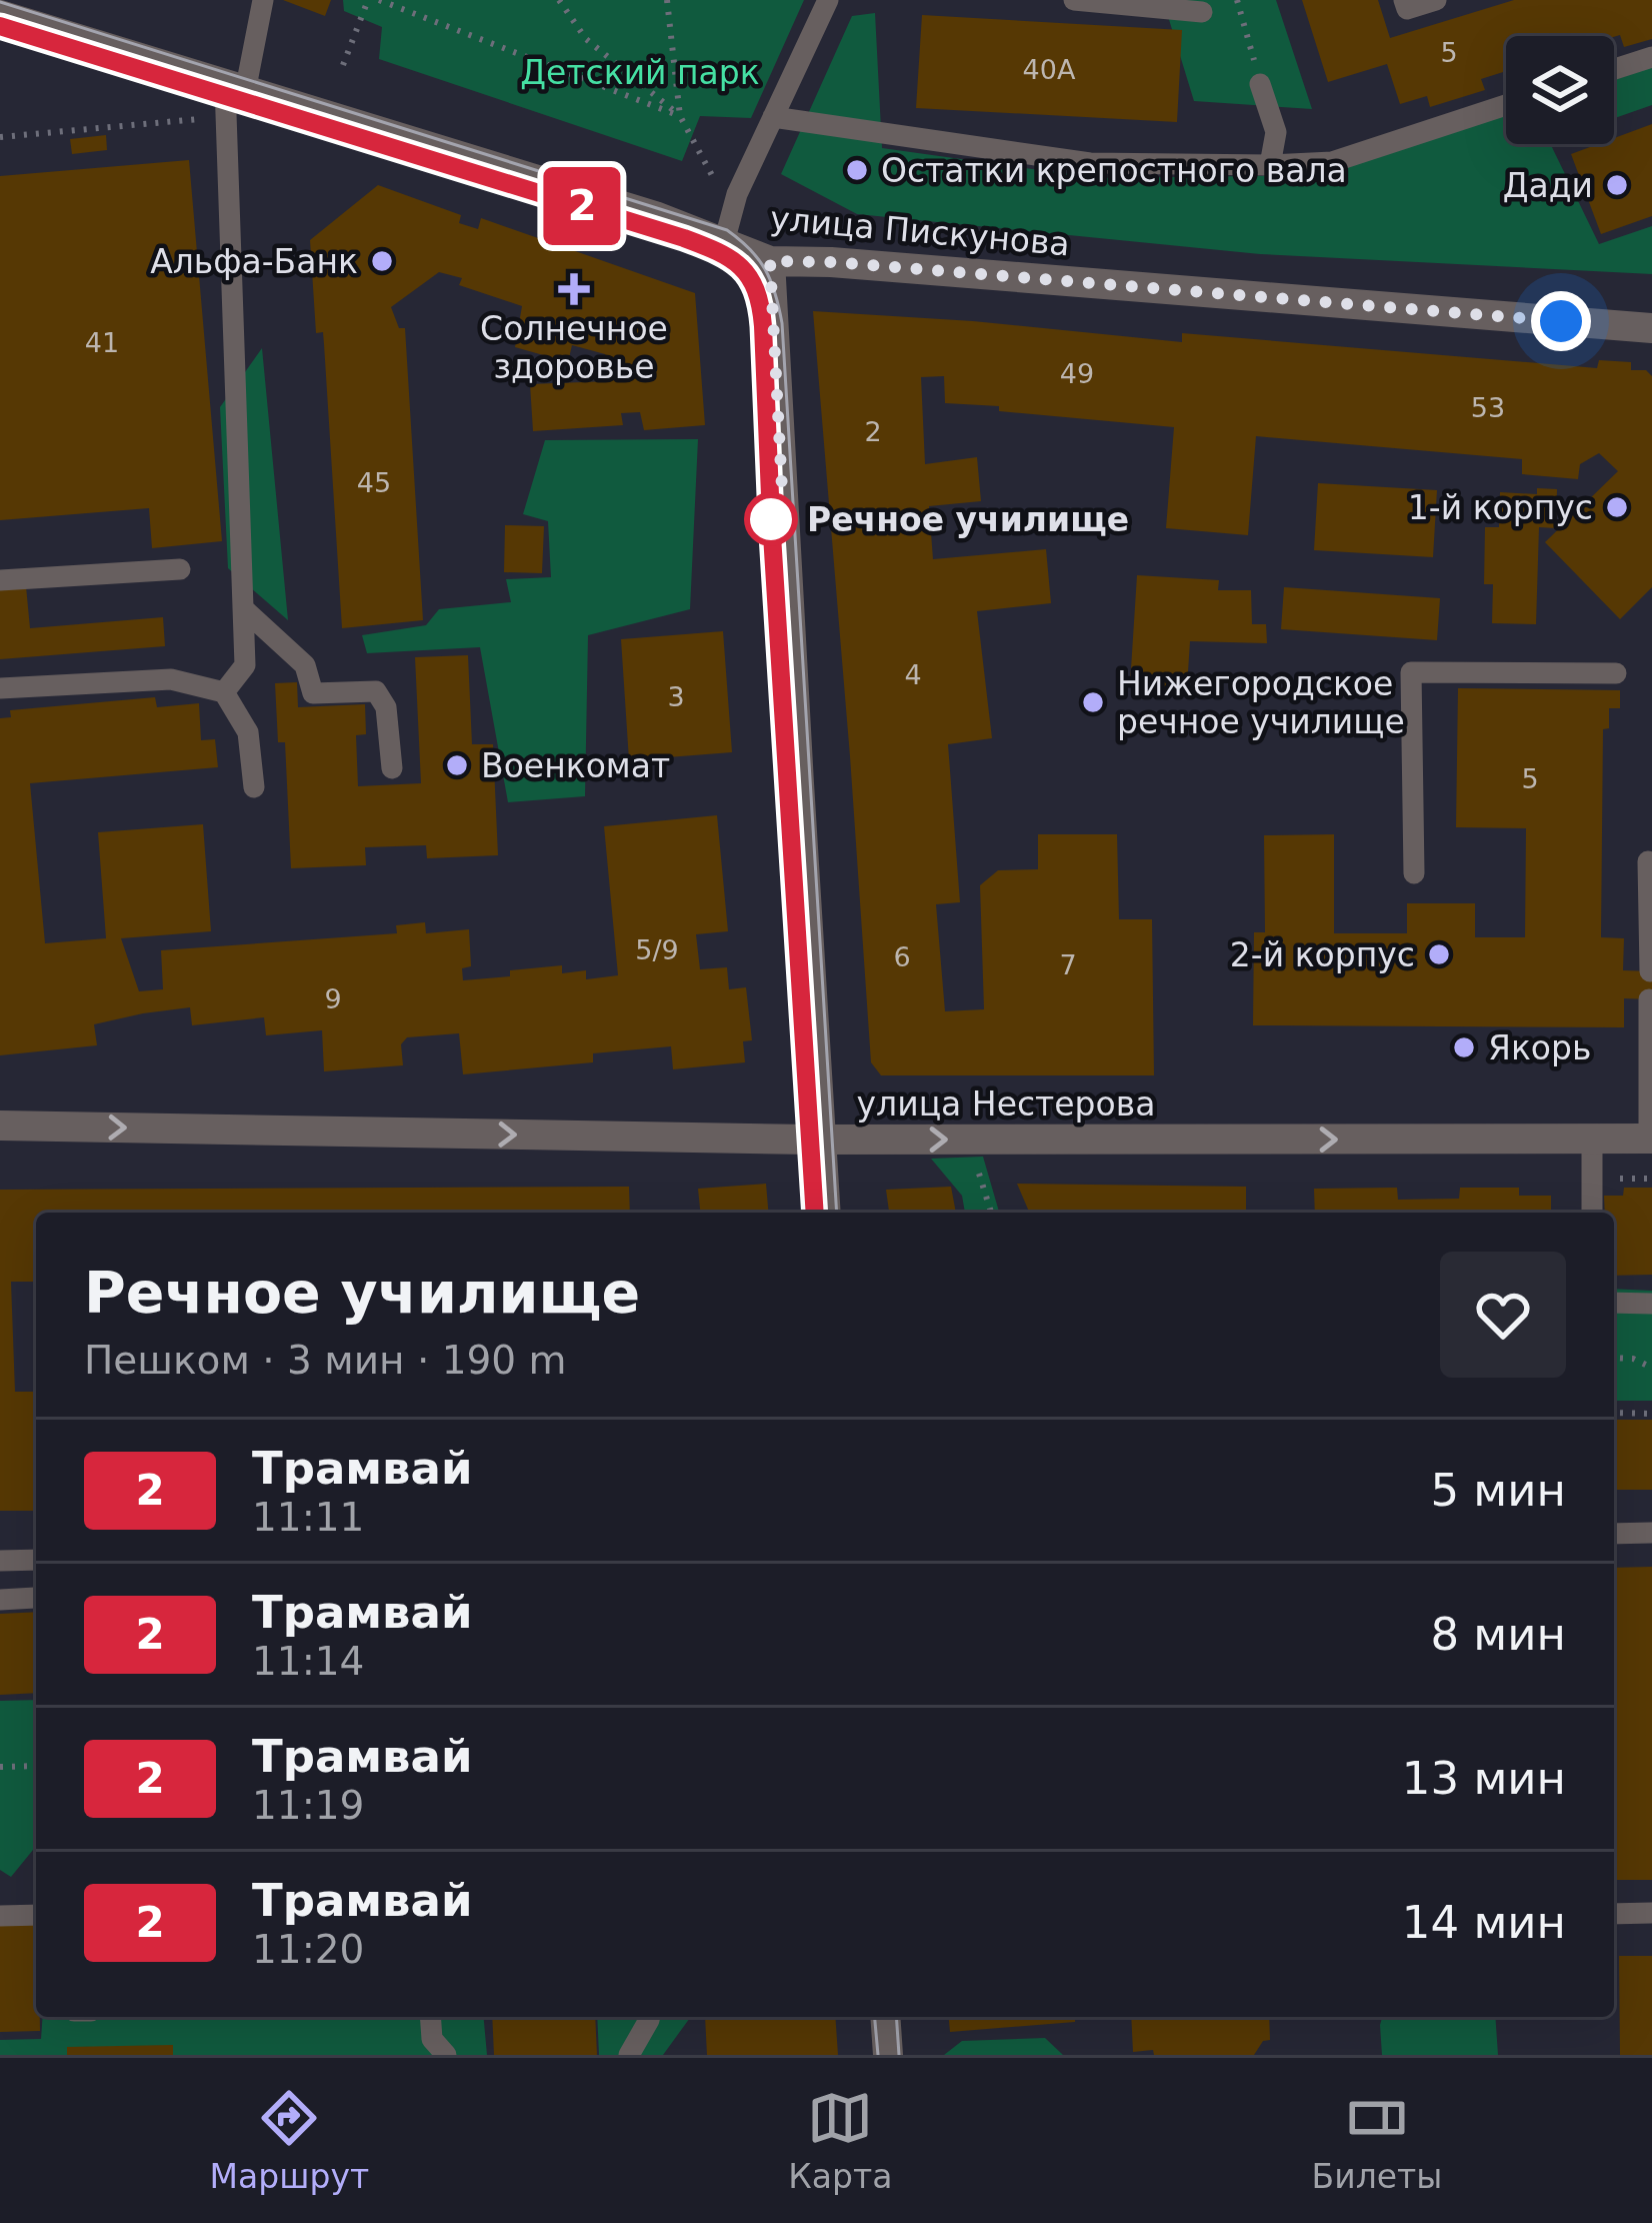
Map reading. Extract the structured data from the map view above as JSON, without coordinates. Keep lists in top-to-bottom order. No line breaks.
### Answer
{"streets":{"street":["улица Пискунова","улица Нестерова"]},"one_way":["улица Нестерова"],"parks":["Детский парк"],"places":{"other":["Остатки крепостного вала","Дади","Альфа-Банк","1-й корпус","Речное училище","Нижегородское речное училище","Военкомат","2-й корпус","Якорь"],"health":["Солнечное здоровье"]},"lines":["tram line 2"],"house_numbers":["5","40А","41","49","53","2","45","4","3","5","5/9","6","7","9"],"page":{"on_map":"2","heading":["Речное училище","Пешком · 3 мин · 190 m"],"list":[{"mark":"2","name":"Трамвай","note":"11:11","value":"5 мин"},{"mark":"2","name":"Трамвай","note":"11:14","value":"8 мин"},{"mark":"2","name":"Трамвай","note":"11:19","value":"13 мин"},{"mark":"2","name":"Трамвай","note":"11:20","value":"14 мин"}],"tabs":["Маршрут","Карта","Билеты"]}}
